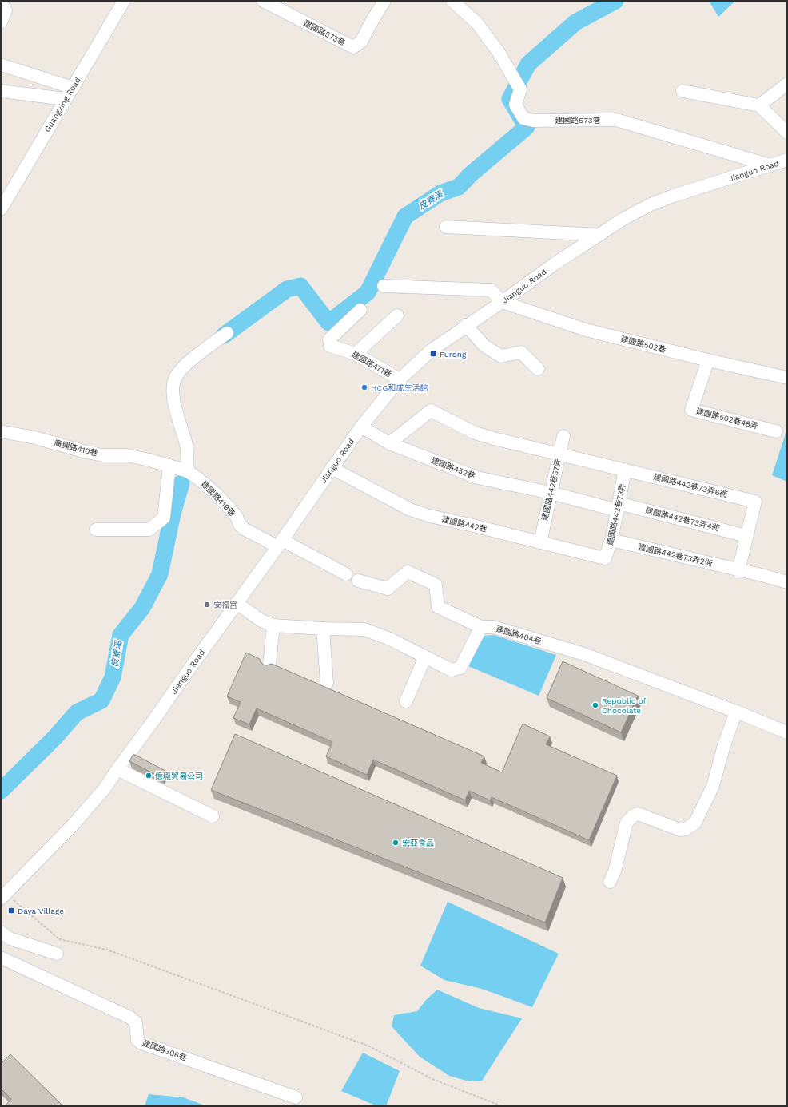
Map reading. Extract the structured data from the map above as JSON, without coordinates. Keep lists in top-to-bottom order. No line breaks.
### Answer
{"streets":{"street":["建國路573巷","Guangxing Road","Jianguo Road","建國路502巷","建國路471巷","建國路502巷48弄","廣興路410巷","建國路452巷","建國路442巷73弄6衖","建國路442巷57弄","建國路419巷","建國路442巷73弄","建國路442巷73弄4衖","建國路442巷","建國路442巷73弄2衖","建國路404巷","建國路306巷"]},"crossings":[["建國路573巷","Jianguo Road"],["Jianguo Road","建國路502巷"],["Jianguo Road","建國路471巷"],["Jianguo Road","建國路452巷"],["Jianguo Road","建國路419巷"],["Jianguo Road","建國路442巷"],["建國路502巷","建國路502巷48弄"],["廣興路410巷","建國路419巷"],["建國路452巷","建國路442巷73弄6衖"],["建國路452巷","建國路442巷57弄"],["建國路452巷","建國路442巷73弄"],["建國路452巷","建國路442巷73弄4衖"],["建國路442巷73弄6衖","建國路442巷57弄"],["建國路442巷73弄6衖","建國路442巷73弄"],["建國路442巷73弄6衖","建國路442巷73弄4衖"],["建國路442巷57弄","建國路442巷"],["建國路442巷73弄","建國路442巷73弄4衖"],["建國路442巷73弄","建國路442巷"],["建國路442巷73弄","建國路442巷73弄2衖"]],"water":["皮寮溪"],"places":{"transit":["Furong","Daya Village"],"other":["HCG和成生活館","安福宮","Republic of Chocolate","億瓏貿易公司","宏亞食品"]}}
